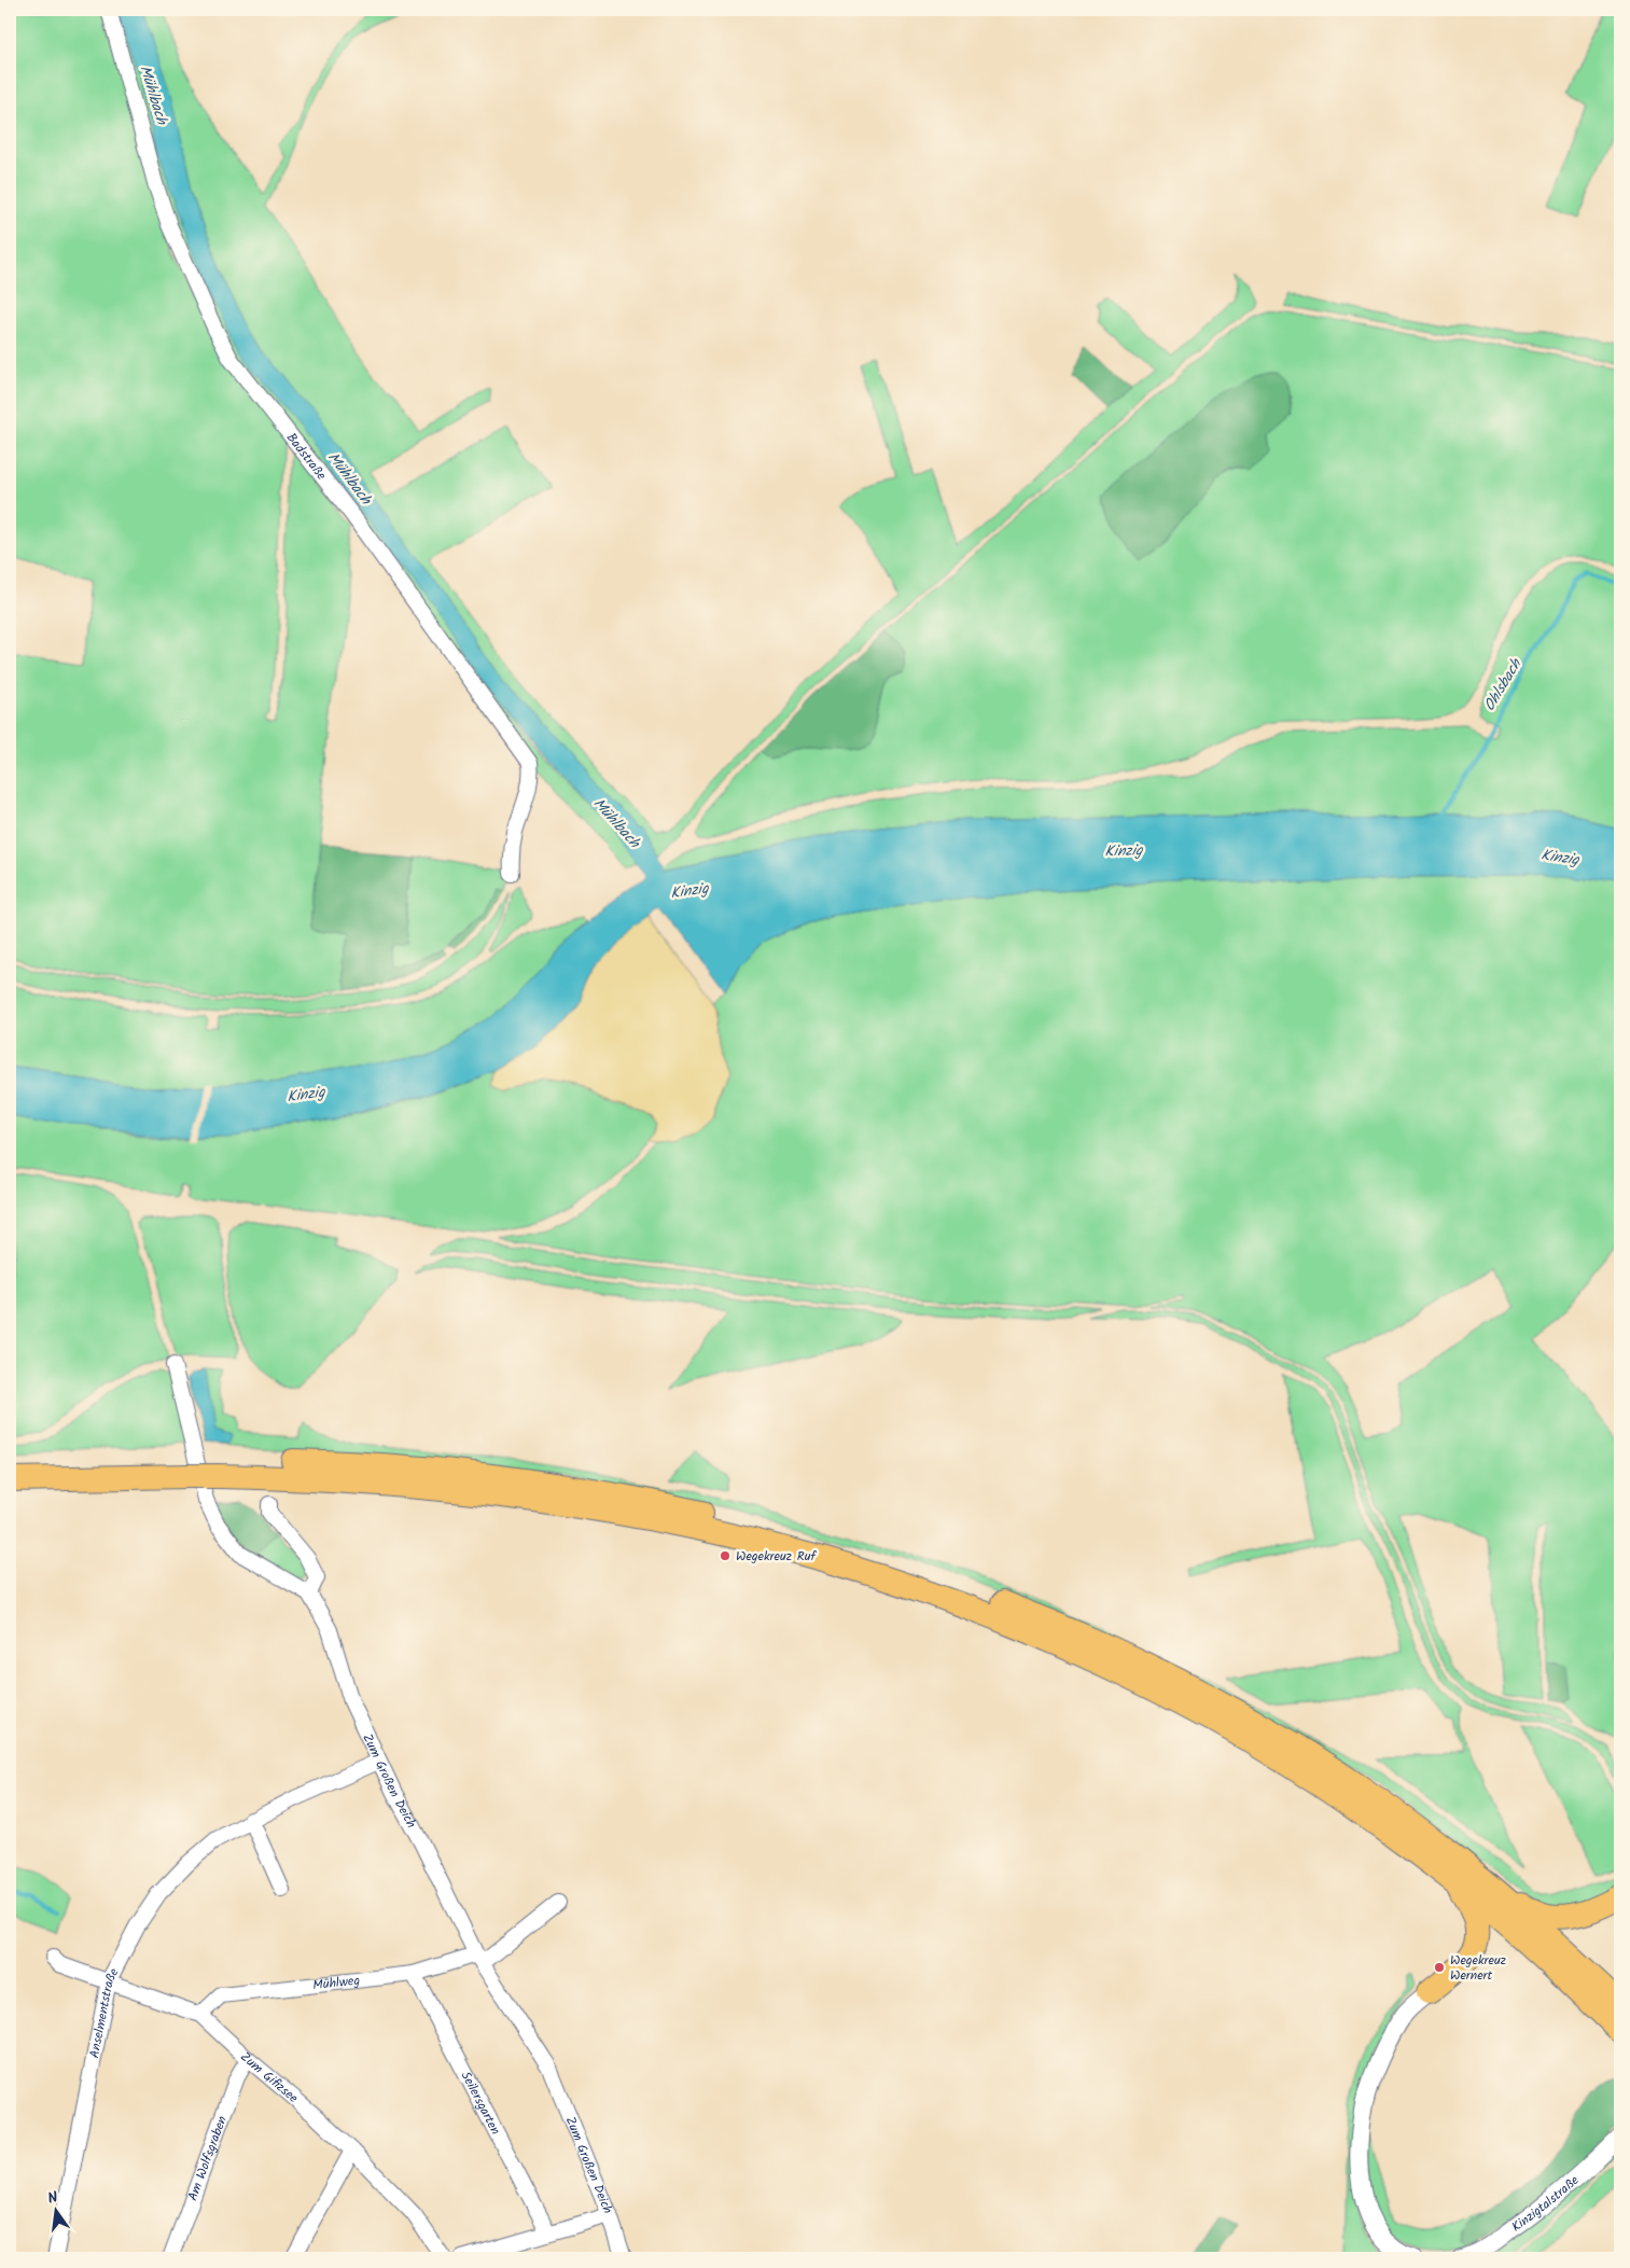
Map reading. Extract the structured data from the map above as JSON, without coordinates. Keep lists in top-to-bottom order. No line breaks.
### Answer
{"streets":{"street":["Badstraße","Zum Großen Deich","Mühlweg","Anselmentstraße","Zum Gifizsee","Seilersgarten","Am Wolfsgraben","Kinzigtalstraße"]},"crossings":[["Zum Großen Deich","Mühlweg"],["Zum Großen Deich","Anselmentstraße"],["Mühlweg","Zum Gifizsee"],["Mühlweg","Seilersgarten"],["Anselmentstraße","Zum Gifizsee"],["Zum Gifizsee","Am Wolfsgraben"]],"water":["Mühlbach","Ohlsbach","Kinzig"],"places":["Wegekreuz Ruf","Wegekreuz Wernert"],"north":"top"}
